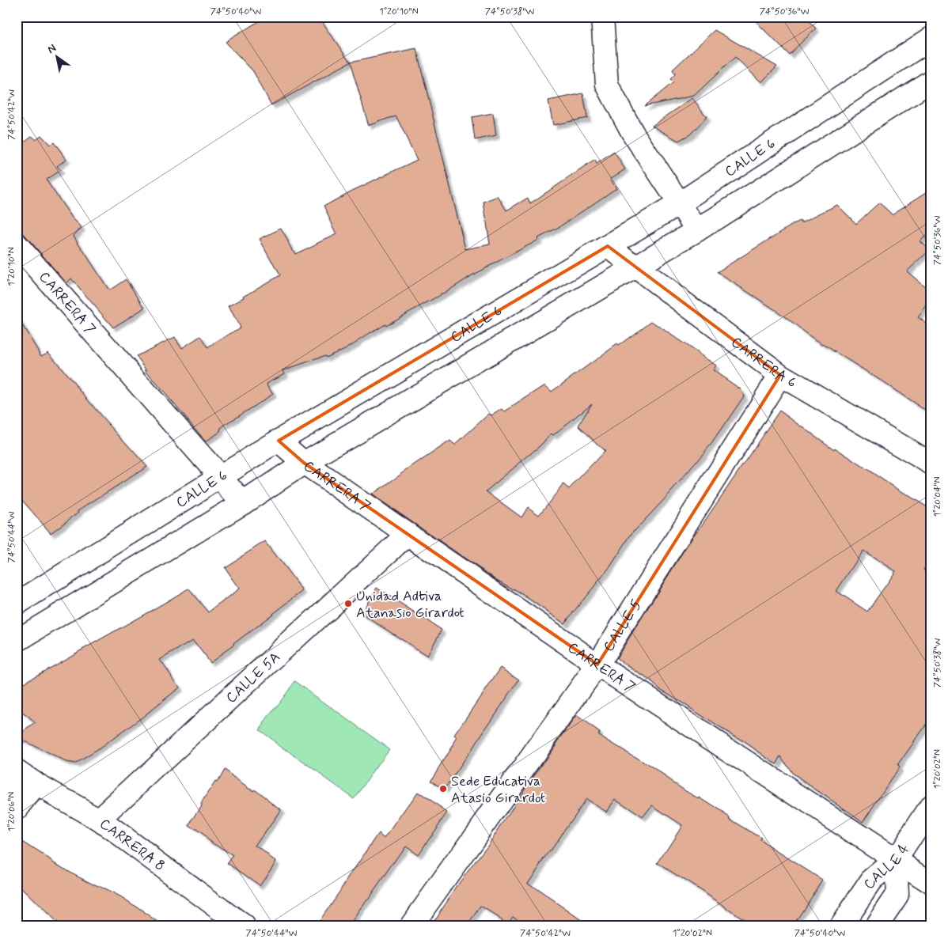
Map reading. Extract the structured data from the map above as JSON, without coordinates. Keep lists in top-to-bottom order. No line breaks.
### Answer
{"streets":{"street":["CALLE 6","CARRERA 7","CARRERA 6","CALLE 5","CALLE 5A","CARRERA 8","CALLE 4"]},"crossings":[["CALLE 6","CARRERA 7"],["CALLE 6","CARRERA 6"],["CARRERA 7","CALLE 5"],["CARRERA 7","CALLE 5A"],["CARRERA 7","CALLE 4"],["CARRERA 6","CALLE 5"],["CALLE 5A","CARRERA 8"]],"places":["Unidad Adtiva Atanasio Girardot","Sede Educativa Atasio Girardot"],"north":"top left","coordinates":["74°50'40\"W","1°20'10\"N","74°50'38\"W","74°50'36\"W","74°50'42\"W","1°20'04\"N","74°50'44\"W","1°20'02\"N","1°20'06\"N"]}
